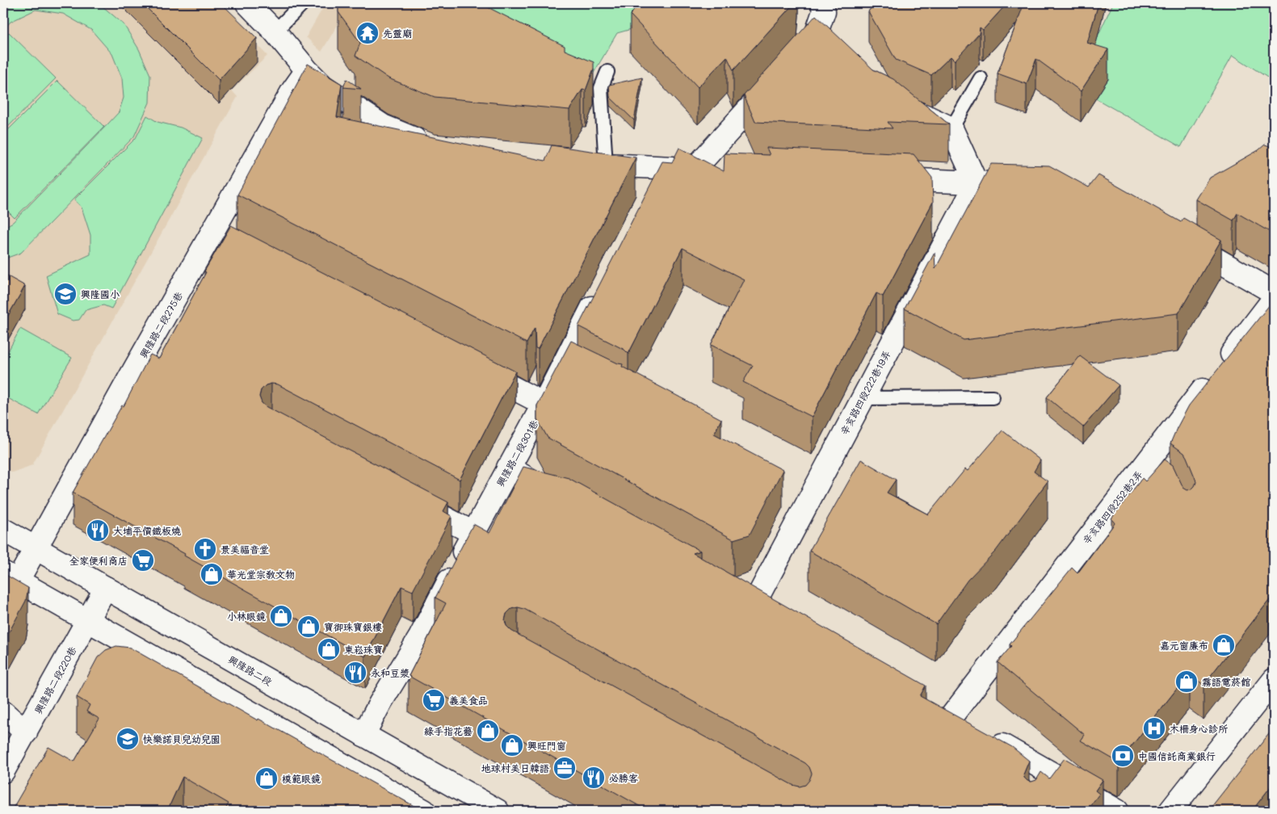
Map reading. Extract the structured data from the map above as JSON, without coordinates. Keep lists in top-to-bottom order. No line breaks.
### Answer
{"streets":{"street":["興隆路二段275巷","辛亥路四段222巷19弄","興隆路二段301巷","辛亥路四段252巷2弄","興隆路二段","興隆路二段220巷"]},"crossings":[["興隆路二段275巷","興隆路二段"],["興隆路二段301巷","興隆路二段"],["興隆路二段","興隆路二段220巷"]],"places":{"temple":["先靈廟"],"school or university":["興隆國小","快樂諾貝兒幼兒園"],"restaurant":["大埔平價鐵板燒","永和豆漿","必勝客"],"church":["景美福音堂"],"supermarket":["全家便利商店","義美食品"],"shop":["華光堂宗教文物","小林眼鏡","寶御珠寶銀樓","嘉元窗廉布","東崧珠寶","霧語電菸館","綠手指花藝","興旺門窗","模範眼鏡"],"hospital":["木柵身心診所"],"bank":["中國信託商業銀行"],"office":["地球村美日韓語"]}}
